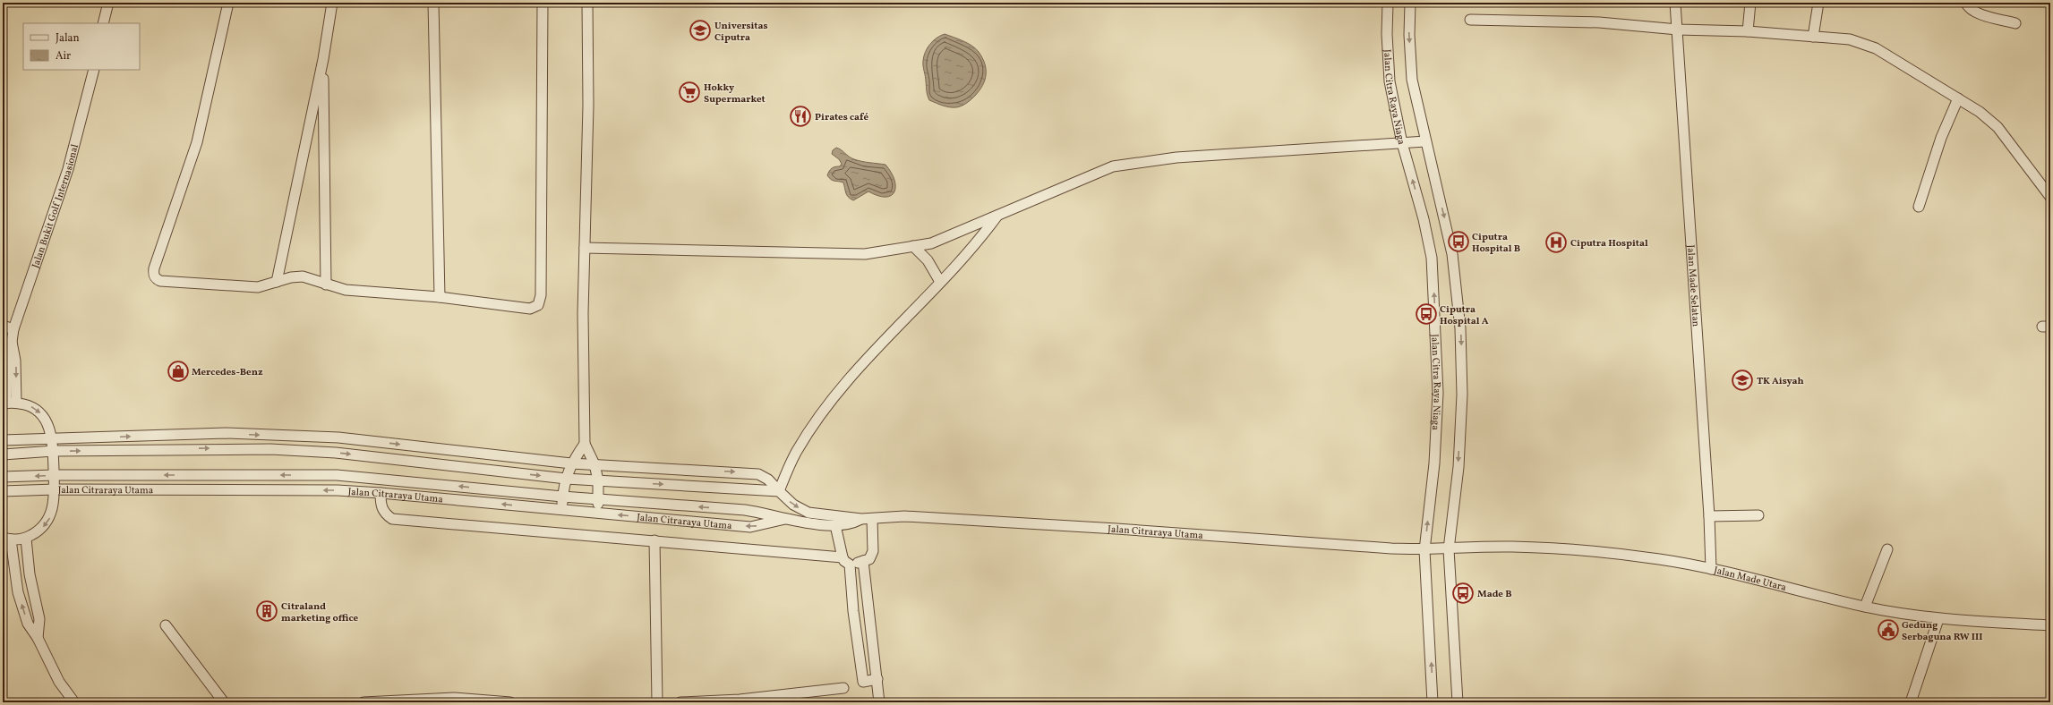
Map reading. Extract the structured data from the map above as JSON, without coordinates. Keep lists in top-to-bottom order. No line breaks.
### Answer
{"streets":{"street":["Jalan Citra Raya Niaga","Jalan Bukit Golf Internasional","Jalan Made Selatan","Jalan Citraraya Utama","Jalan Made Utara"]},"crossings":[["Jalan Citra Raya Niaga","Jalan Citraraya Utama"],["Jalan Citra Raya Niaga","Jalan Made Utara"],["Jalan Made Selatan","Jalan Made Utara"],["Jalan Citraraya Utama","Jalan Made Utara"]],"places":{"school or university":["Universitas Ciputra","TK Aisyah"],"supermarket":["Hokky Supermarket"],"restaurant":["Pirates café"],"bus stop":["Ciputra Hospital B","Ciputra Hospital A","Made B"],"hospital":["Ciputra Hospital"],"shop":["Mercedes-Benz"],"building":["Citraland marketing office"],"public building":["Gedung Serbaguna RW III"]},"legend":["Jalan","Air"]}
